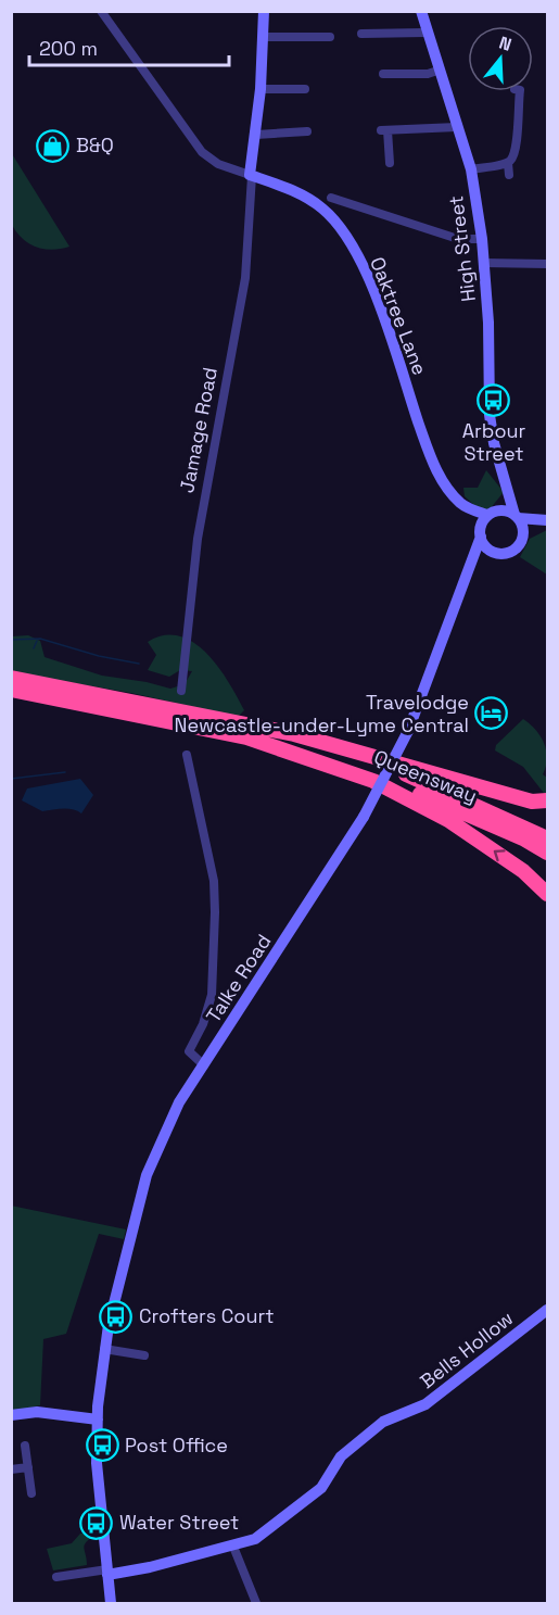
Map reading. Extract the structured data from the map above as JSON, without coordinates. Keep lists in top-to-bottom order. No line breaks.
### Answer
{"streets":{"highway":["Queensway"],"street":["High Street","Oaktree Lane","Jamage Road","Talke Road","Bells Hollow"]},"crossings":[["High Street","Oaktree Lane"],["High Street","Talke Road"],["Oaktree Lane","Jamage Road"],["Oaktree Lane","Talke Road"],["Talke Road","Bells Hollow"]],"places":{"shop":["B&Q"],"bus stop":["Arbour Street","Crofters Court","Post Office","Water Street"],"hotel":["Travelodge Newcastle-under-Lyme Central"]},"scale_bar":"200 m","north":"top"}
